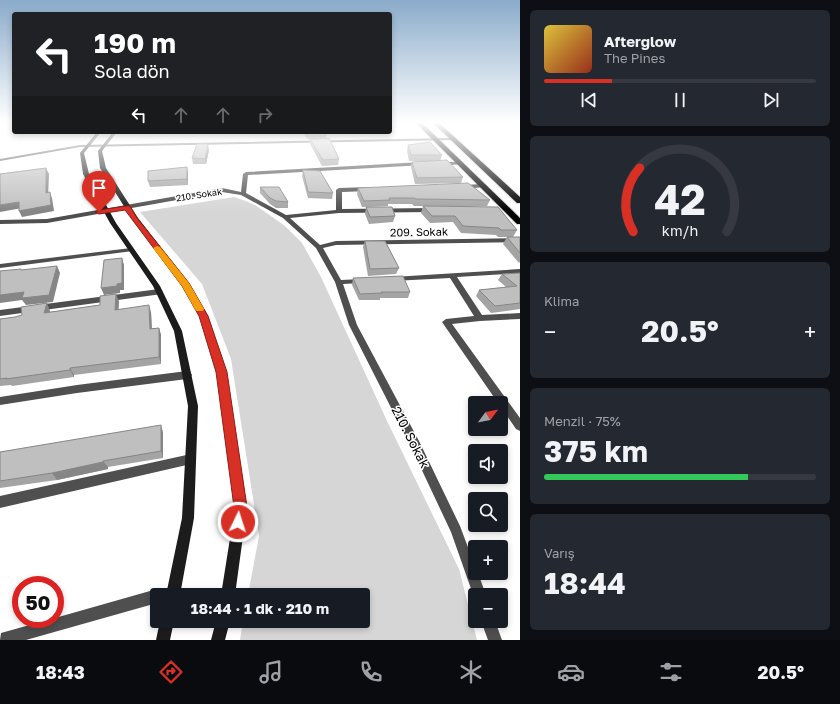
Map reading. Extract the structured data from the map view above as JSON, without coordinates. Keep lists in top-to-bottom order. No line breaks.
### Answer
{"streets":{"street":["210. Sokak","209. Sokak"]},"crossings":[["210. Sokak","209. Sokak"]],"north":"top right","page":{"turn":["190 m","Sola dön"],"song":["Afterglow","The Pines"],"tile":["Klima",["Menzil · 75%","375 km"],["Varış","18:44"]],"heat":["−","20.5°","+"],"map_buttons":["+","−"],"limit":"50","trip":"18:44 · 1 dk · 210 m","tabs":["18:43","20.5°"],"gauge":["42","km/h"]}}
